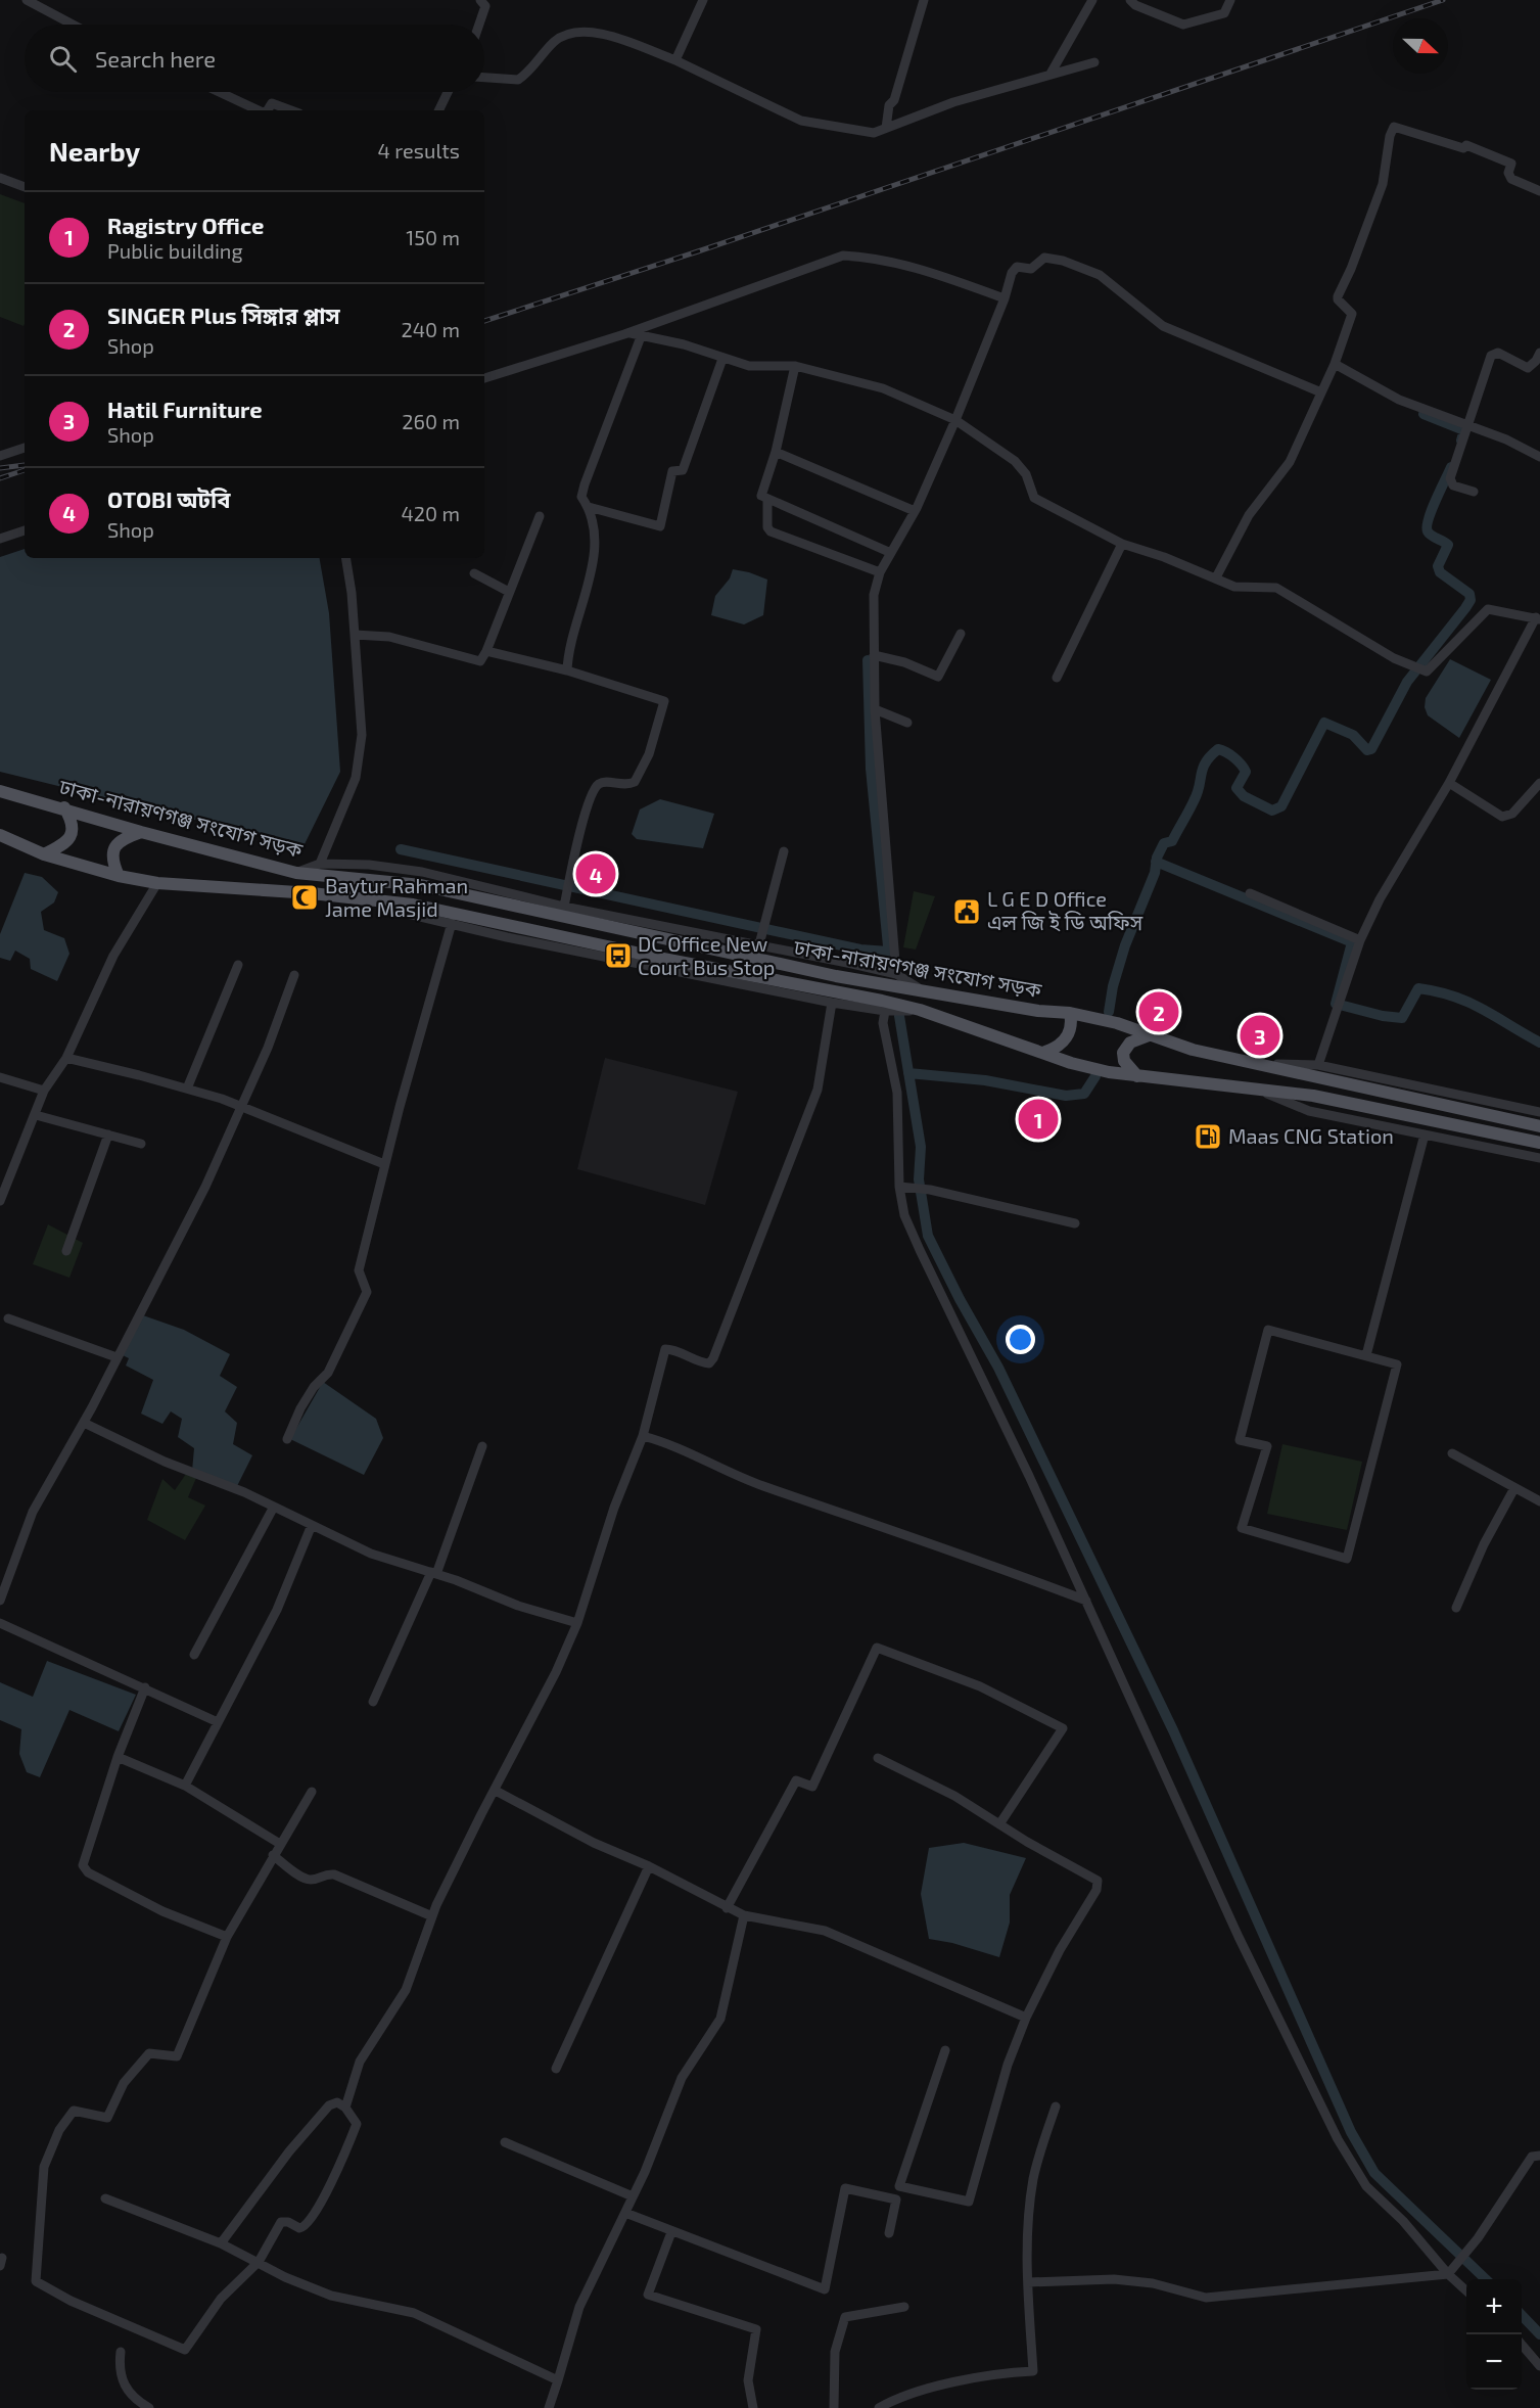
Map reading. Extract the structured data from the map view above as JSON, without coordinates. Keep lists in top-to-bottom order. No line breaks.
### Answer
{"streets":{"main road":["ঢাকা-নারায়ণগঞ্জ সংযোগ সড়ক"]},"places":{"mosque":["Baytur Rahman Jame Masjid"],"public building":["L G E D Office এল জি ই ডি অফিস"],"bus stop":["DC Office New Court Bus Stop"],"fuel station":["Maas CNG Station"]},"north":"right","page":{"search":"Search here","heading":["Nearby","4 results"],"list":[{"mark":"1","name":"Ragistry Office","note":"Public building","value":"150 m"},{"mark":"2","name":"SINGER Plus সিঙ্গার প্লাস","note":"Shop","value":"240 m"},{"mark":"3","name":"Hatil Furniture","note":"Shop","value":"260 m"},{"mark":"4","name":"OTOBI অটবি","note":"Shop","value":"420 m"}],"pins":["4","2","3","1"],"map_buttons":["+","−"]}}
